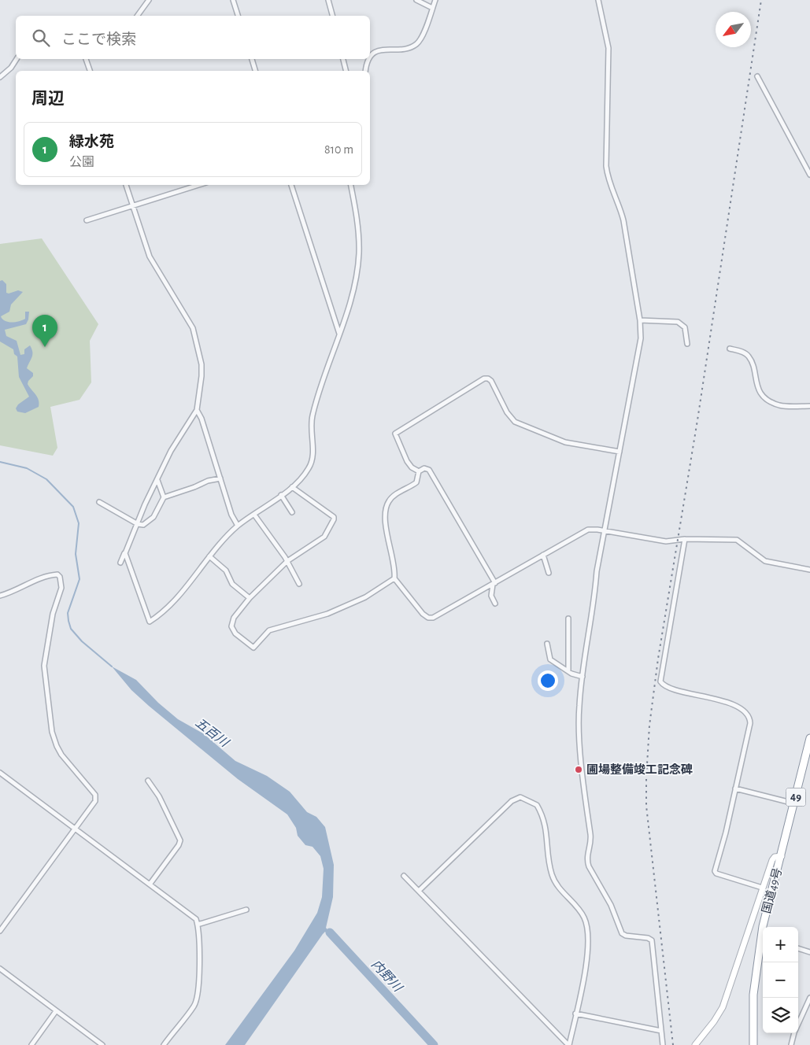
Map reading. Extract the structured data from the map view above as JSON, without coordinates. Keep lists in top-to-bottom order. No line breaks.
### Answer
{"streets":{"highway":["49","国道49号"]},"water":["五百川","内野川"],"places":["圃場整備竣工記念碑"],"north":"bottom left","page":{"search":"ここで検索","heading":"周辺","list":[{"mark":"1","name":"緑水苑","note":"公園","value":"810 m"}],"pins":"1","map_buttons":["+","−"]}}
